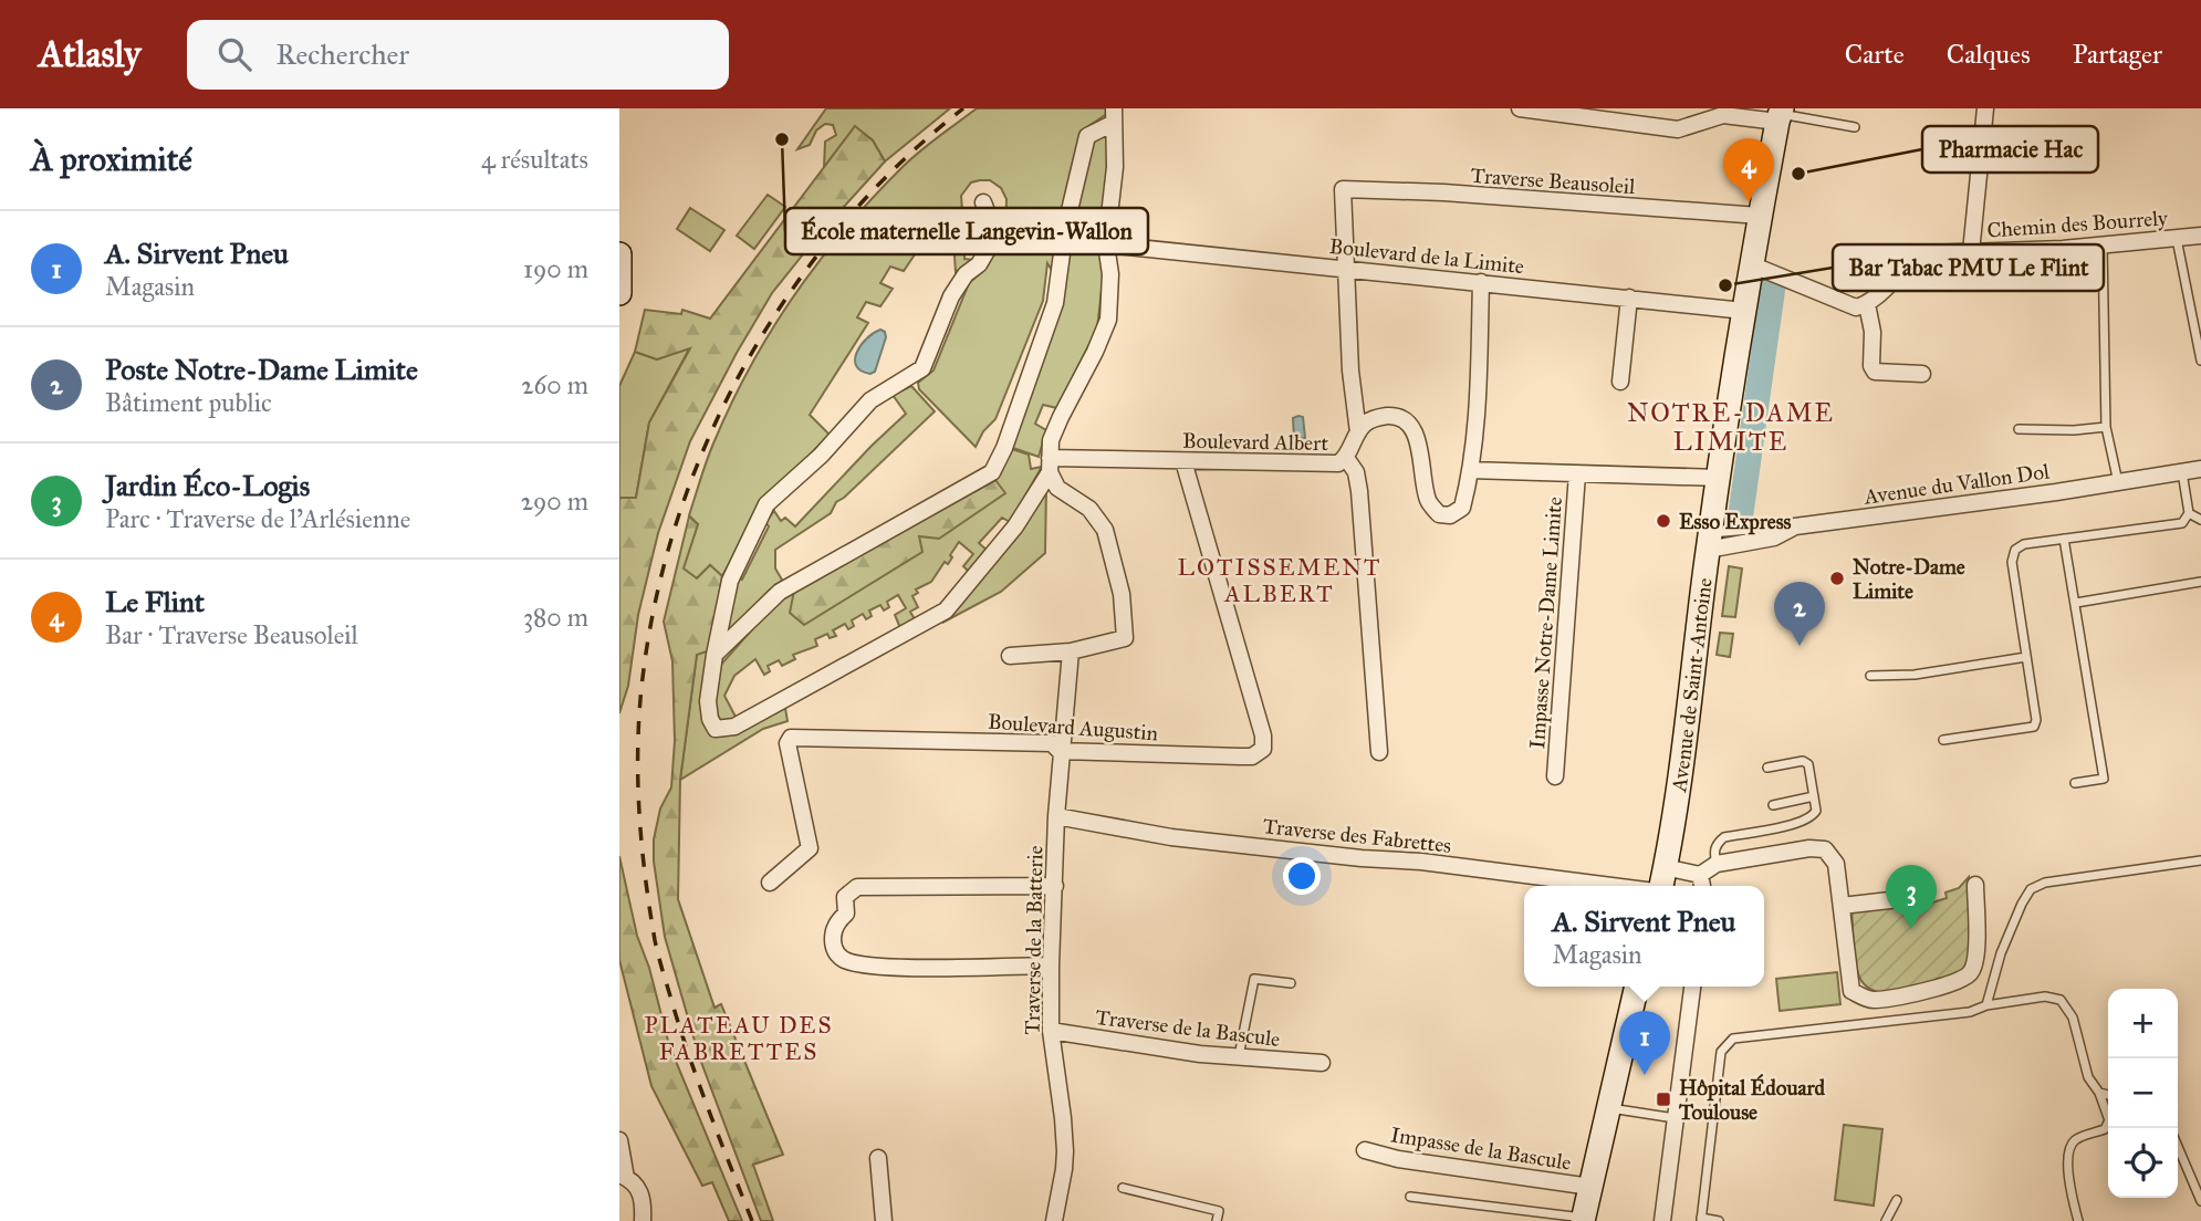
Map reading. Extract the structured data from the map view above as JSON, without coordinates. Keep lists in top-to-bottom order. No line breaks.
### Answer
{"streets":{"main road":["Avenue de Saint-Antoine"],"street":["Traverse Beausoleil","Chemin des Bourrely","Boulevard de la Limite","Boulevard Albert","Avenue du Vallon Dol","Impasse Notre-Dame Limite","Boulevard Augustin","Traverse des Fabrettes","Traverse de la Batterie","Traverse de la Bascule","Impasse de la Bascule"]},"crossings":[["Traverse Beausoleil","Boulevard de la Limite"],["Traverse Beausoleil","Avenue de Saint-Antoine"],["Boulevard de la Limite","Boulevard Albert"],["Boulevard de la Limite","Avenue de Saint-Antoine"],["Boulevard Albert","Boulevard Augustin"],["Avenue du Vallon Dol","Avenue de Saint-Antoine"],["Boulevard Augustin","Traverse de la Batterie"],["Traverse des Fabrettes","Traverse de la Batterie"],["Traverse de la Batterie","Traverse de la Bascule"]],"districts":["NOTRE-DAME LIMITE","LOTISSEMENT ALBERT","PLATEAU DES FABRETTES"],"places":{"other":["École maternelle Langevin-Wallon","Pharmacie Hac","Bar Tabac PMU Le Flint","Esso Express","Notre-Dame Limite"],"transit":["Hôpital Édouard Toulouse"]},"page":{"header":"Atlasly","search":"Rechercher","nav":["Carte","Calques","Partager"],"heading":["À proximité","4 résultats"],"pins":["4","2","3","1"],"list":[{"mark":"1","name":"A. Sirvent Pneu","note":"Magasin","value":"190 m"},{"mark":"2","name":"Poste Notre-Dame Limite","note":"Bâtiment public","value":"260 m"},{"mark":"3","name":"Jardin Éco-Logis","note":"Parc · Traverse de l'Arlésienne","value":"290 m"},{"mark":"4","name":"Le Flint","note":"Bar · Traverse Beausoleil","value":"380 m"}],"popup":["A. Sirvent Pneu","Magasin"],"map_buttons":["+","−"]}}
